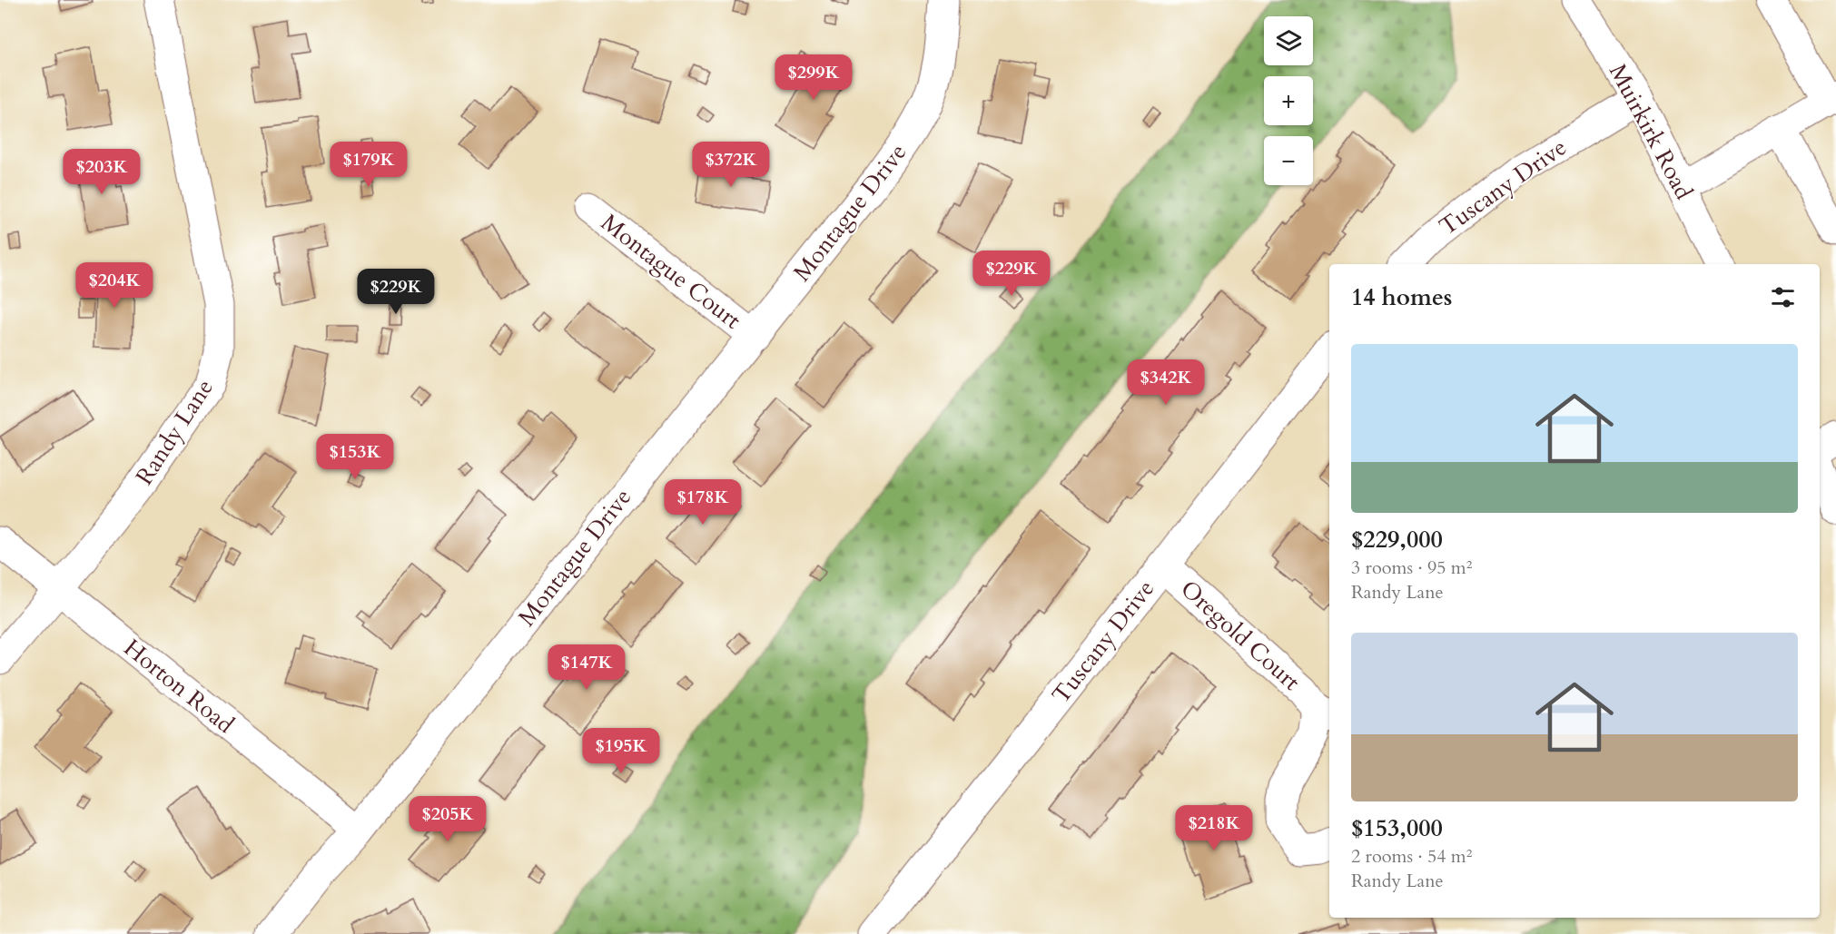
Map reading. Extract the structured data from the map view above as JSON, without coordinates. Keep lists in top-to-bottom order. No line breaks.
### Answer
{"streets":{"street":["Muirkirk Road","Tuscany Drive","Montague Drive","Montague Court","Randy Lane","Oregold Court","Horton Road"]},"crossings":[["Muirkirk Road","Tuscany Drive"],["Tuscany Drive","Oregold Court"],["Montague Drive","Montague Court"],["Montague Drive","Horton Road"],["Randy Lane","Horton Road"]],"page":{"map_buttons":["+","−"],"price":["$299K","$179K","$372K","$203K","$229K","$204K","$229K","$342K","$153K","$178K","$147K","$195K","$205K","$218K"],"heading":"14 homes","list":[{"name":"$229,000","note":"3 rooms · 95 m² · Randy Lane"},{"name":"$153,000","note":"2 rooms · 54 m² · Randy Lane"}]}}
